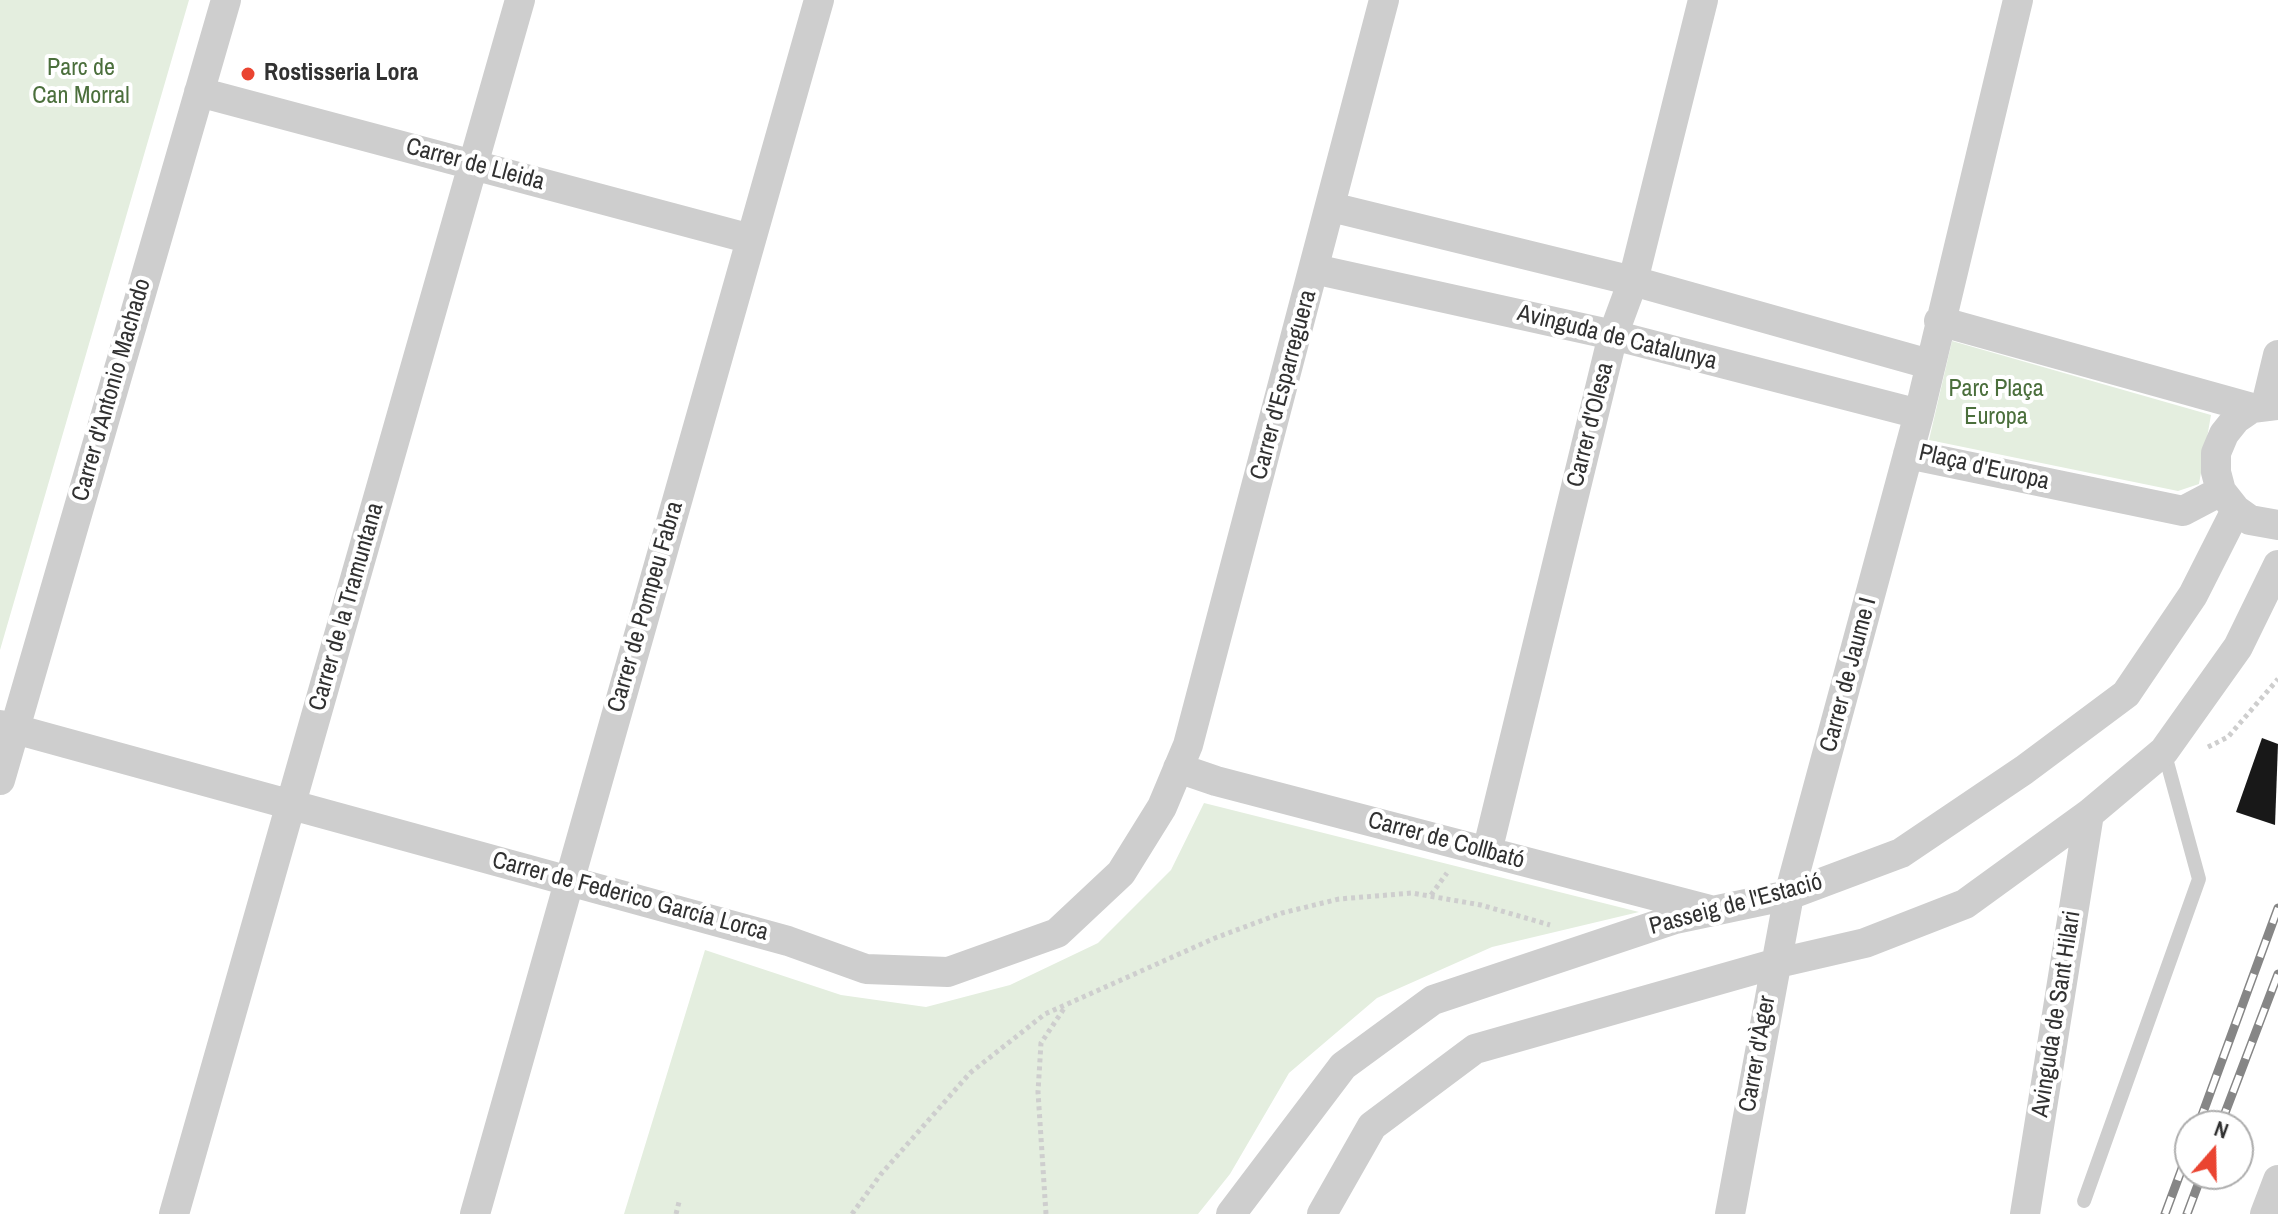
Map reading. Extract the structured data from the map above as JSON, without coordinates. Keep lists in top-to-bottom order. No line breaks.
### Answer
{"streets":{"street":["Carrer de Lleida","Avinguda de Catalunya","Carrer d'Esparreguera","Carrer d'Antonio Machado","Carrer d'Olesa","Plaça d'Europa","Carrer de la Tramuntana","Carrer de Pompeu Fabra","Carrer de Jaume I","Carrer de Collbató","Carrer de Federico García Lorca","Passeig de l'Estació","Avinguda de Sant Hilari","Carrer d'Àger"]},"crossings":[["Carrer de Lleida","Carrer d'Antonio Machado"],["Carrer de Lleida","Carrer de la Tramuntana"],["Carrer de Lleida","Carrer de Pompeu Fabra"],["Avinguda de Catalunya","Carrer d'Esparreguera"],["Avinguda de Catalunya","Carrer d'Olesa"],["Avinguda de Catalunya","Plaça d'Europa"],["Carrer d'Esparreguera","Carrer de Collbató"],["Carrer d'Esparreguera","Carrer de Federico García Lorca"],["Carrer d'Antonio Machado","Carrer de Federico García Lorca"],["Carrer d'Olesa","Carrer de Collbató"],["Plaça d'Europa","Carrer de Jaume I"],["Plaça d'Europa","Passeig de l'Estació"],["Carrer de la Tramuntana","Carrer de Federico García Lorca"],["Carrer de Pompeu Fabra","Carrer de Federico García Lorca"],["Carrer de Jaume I","Passeig de l'Estació"],["Carrer de Jaume I","Carrer d'Àger"],["Carrer de Collbató","Carrer de Federico García Lorca"],["Carrer de Collbató","Passeig de l'Estació"],["Passeig de l'Estació","Carrer d'Àger"]],"parks":["Parc de Can Morral","Parc Plaça Europa"],"places":["Rostisseria Lora"],"north":"top"}
